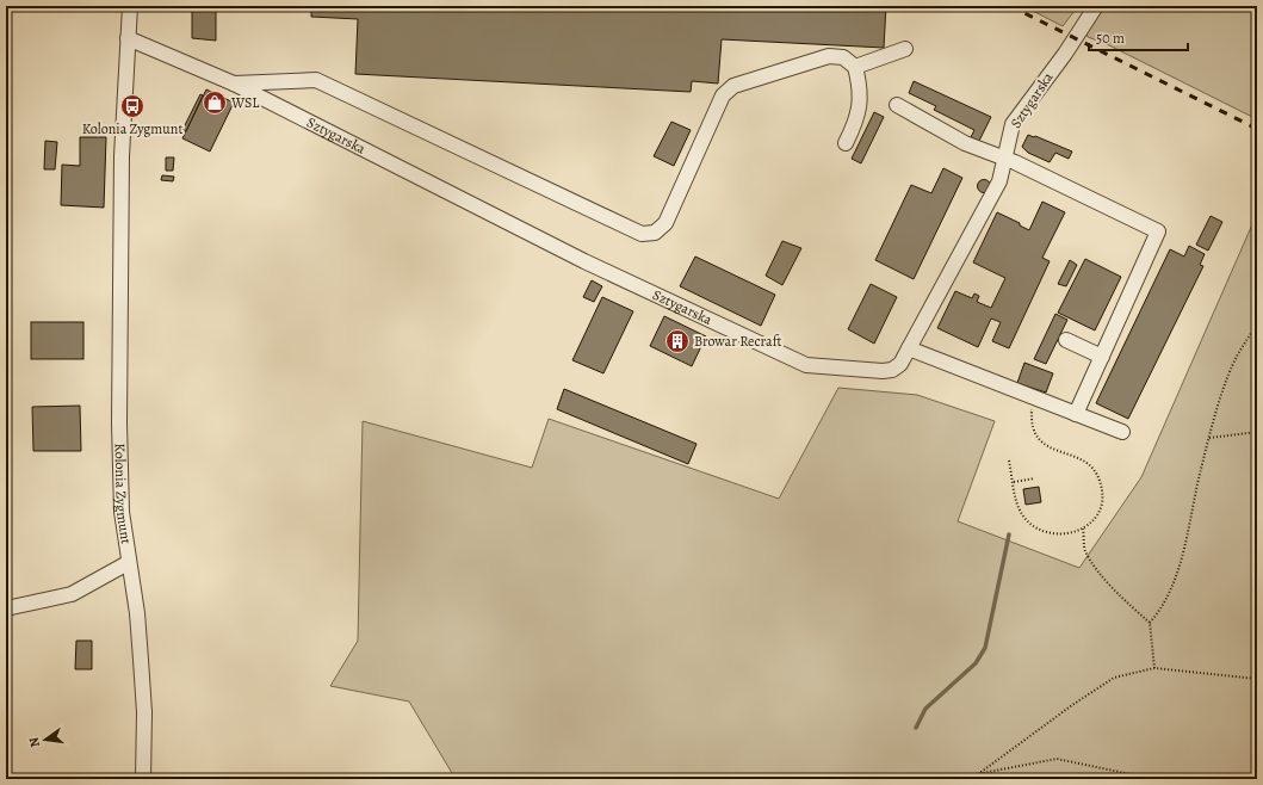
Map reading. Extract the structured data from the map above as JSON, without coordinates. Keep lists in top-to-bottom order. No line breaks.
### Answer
{"streets":{"street":["Sztygarska","Kolonia Zygmunt"]},"crossings":[["Sztygarska","Kolonia Zygmunt"]],"places":{"shop":["WSL"],"bus stop":["Kolonia Zygmunt"],"building":["Browar Recraft"]},"scale_bar":"50 m","north":"left"}
